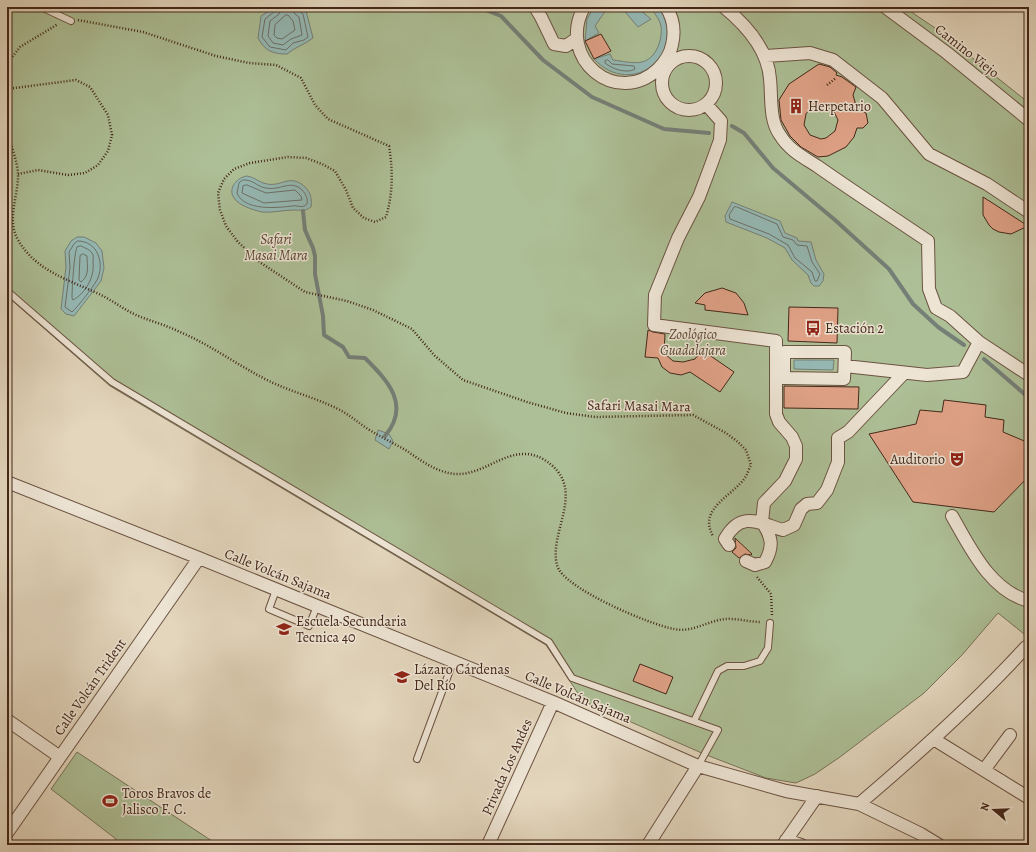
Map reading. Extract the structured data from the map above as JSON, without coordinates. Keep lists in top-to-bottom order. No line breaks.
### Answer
{"streets":{"street":["Camino Viejo","Calle Volcán Sajama","Calle Volcán Trident","Privada Los Andes"],"path":["Safari Masai Mara"]},"crossings":[["Calle Volcán Sajama","Calle Volcán Trident"],["Calle Volcán Sajama","Privada Los Andes"]],"parks":["Safari Masai Mara","Zoológico Guadalajara"],"places":{"building":["Herpetario"],"bus stop":["Estación 2"],"theatre":["Auditorio"],"school or university":["Escuela Secundaria Tecnica 40","Lázaro Cárdenas Del Río"],"sports":["Toros Bravos de Jalisco F. C."]},"north":"left"}
